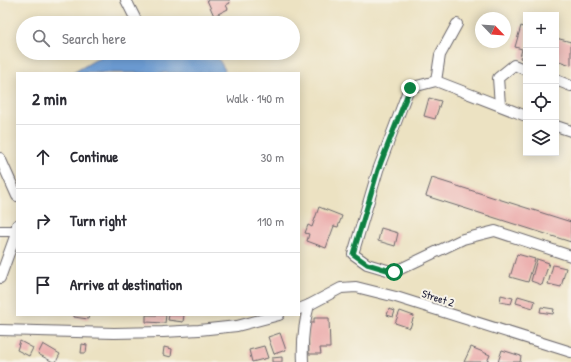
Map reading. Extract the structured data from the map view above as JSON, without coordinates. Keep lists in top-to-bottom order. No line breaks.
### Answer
{"streets":{"street":["Street 2"]},"north":"bottom right","page":{"map_buttons":["+","−"],"search":"Search here","heading":["2 min","Walk · 140 m"],"list":[["Continue","30 m"],["Turn right","110 m"],"Arrive at destination"]}}
